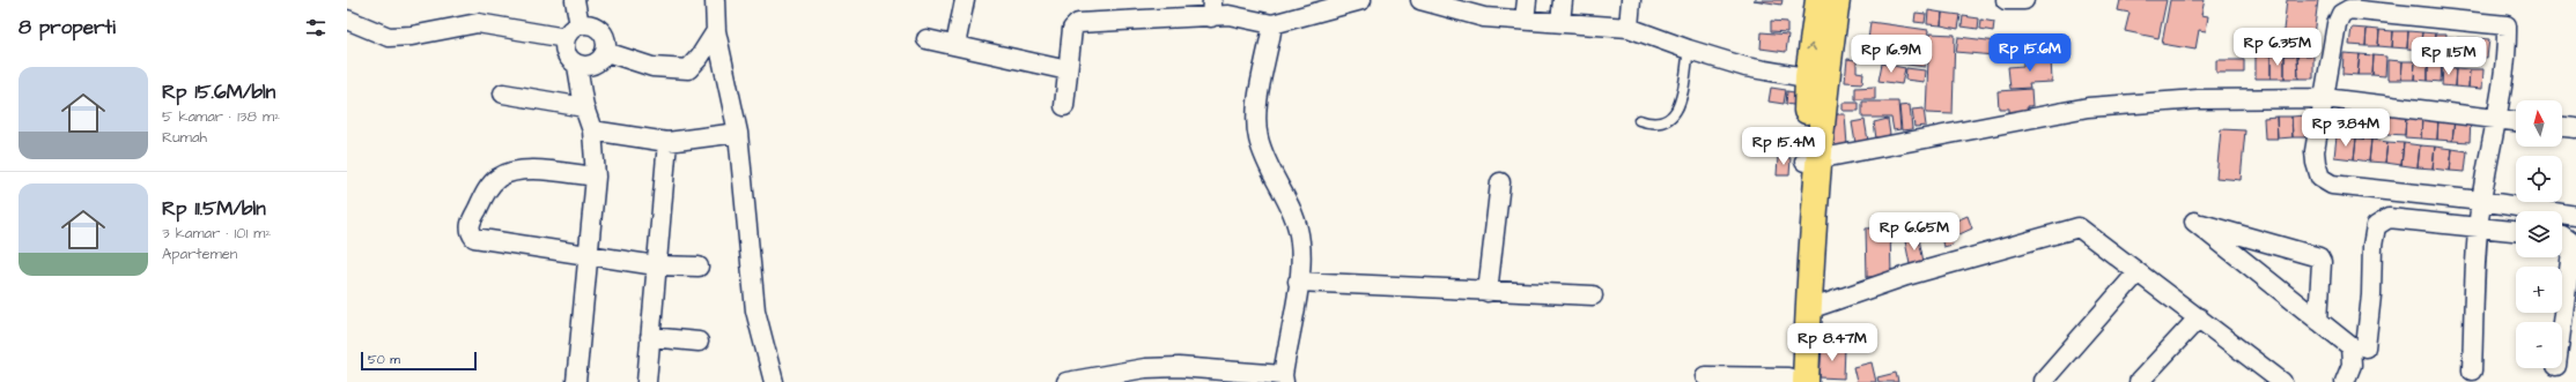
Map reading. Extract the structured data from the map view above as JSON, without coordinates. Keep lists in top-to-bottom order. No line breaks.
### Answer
{"scale_bar":"50 m","north":"top","page":{"heading":"8 properti","price":["Rp 6.35M","Rp 15.6M","Rp 16.9M","Rp 11.5M","Rp 3.84M","Rp 15.4M","Rp 6.65M","Rp 8.47M"],"list":[{"name":"Rp 15.6M/bln","note":"5 kamar · 138 m² · Rumah"},{"name":"Rp 11.5M/bln","note":"3 kamar · 101 m² · Apartemen"}],"map_buttons":["+","−"],"scale":"50 m"}}
